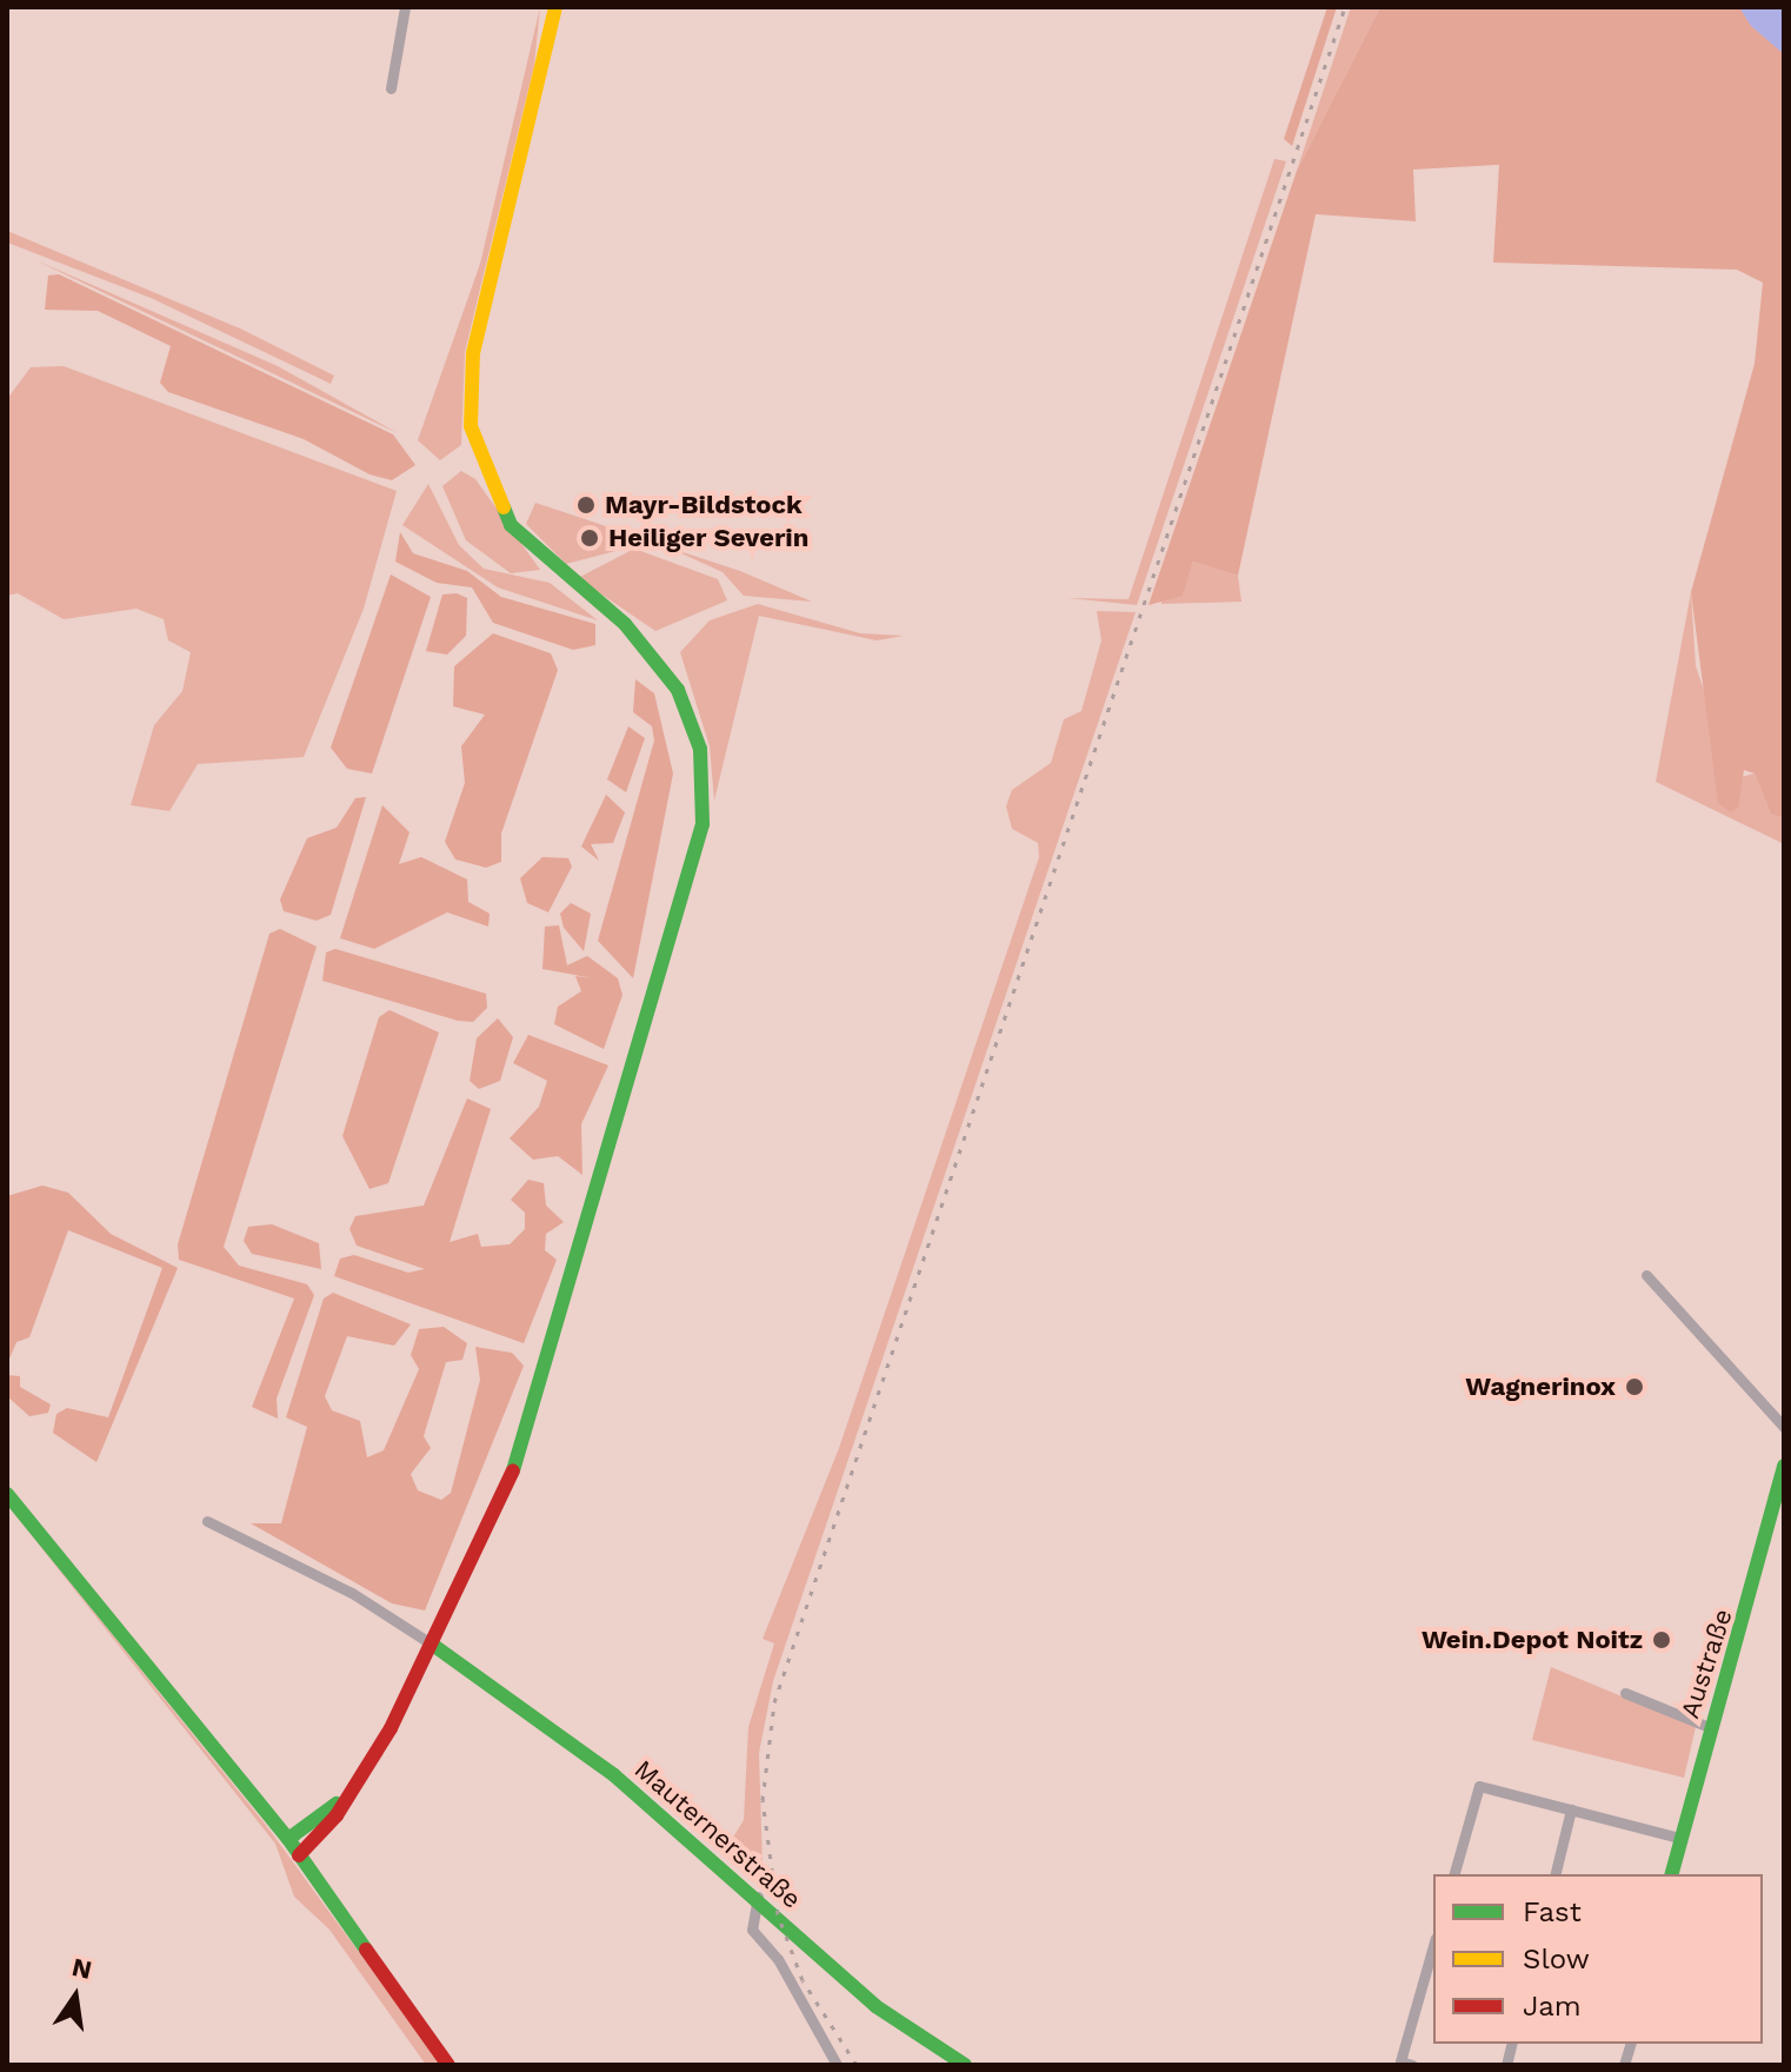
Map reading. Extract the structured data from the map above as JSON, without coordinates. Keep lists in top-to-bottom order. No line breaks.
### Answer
{"streets":{"main road":["Austraße","Mauternerstraße"]},"places":["Mayr-Bildstock","Heiliger Severin","Wagnerinox","Wein.Depot Noitz"],"legend":["Fast","Slow","Jam"],"north":"top"}
